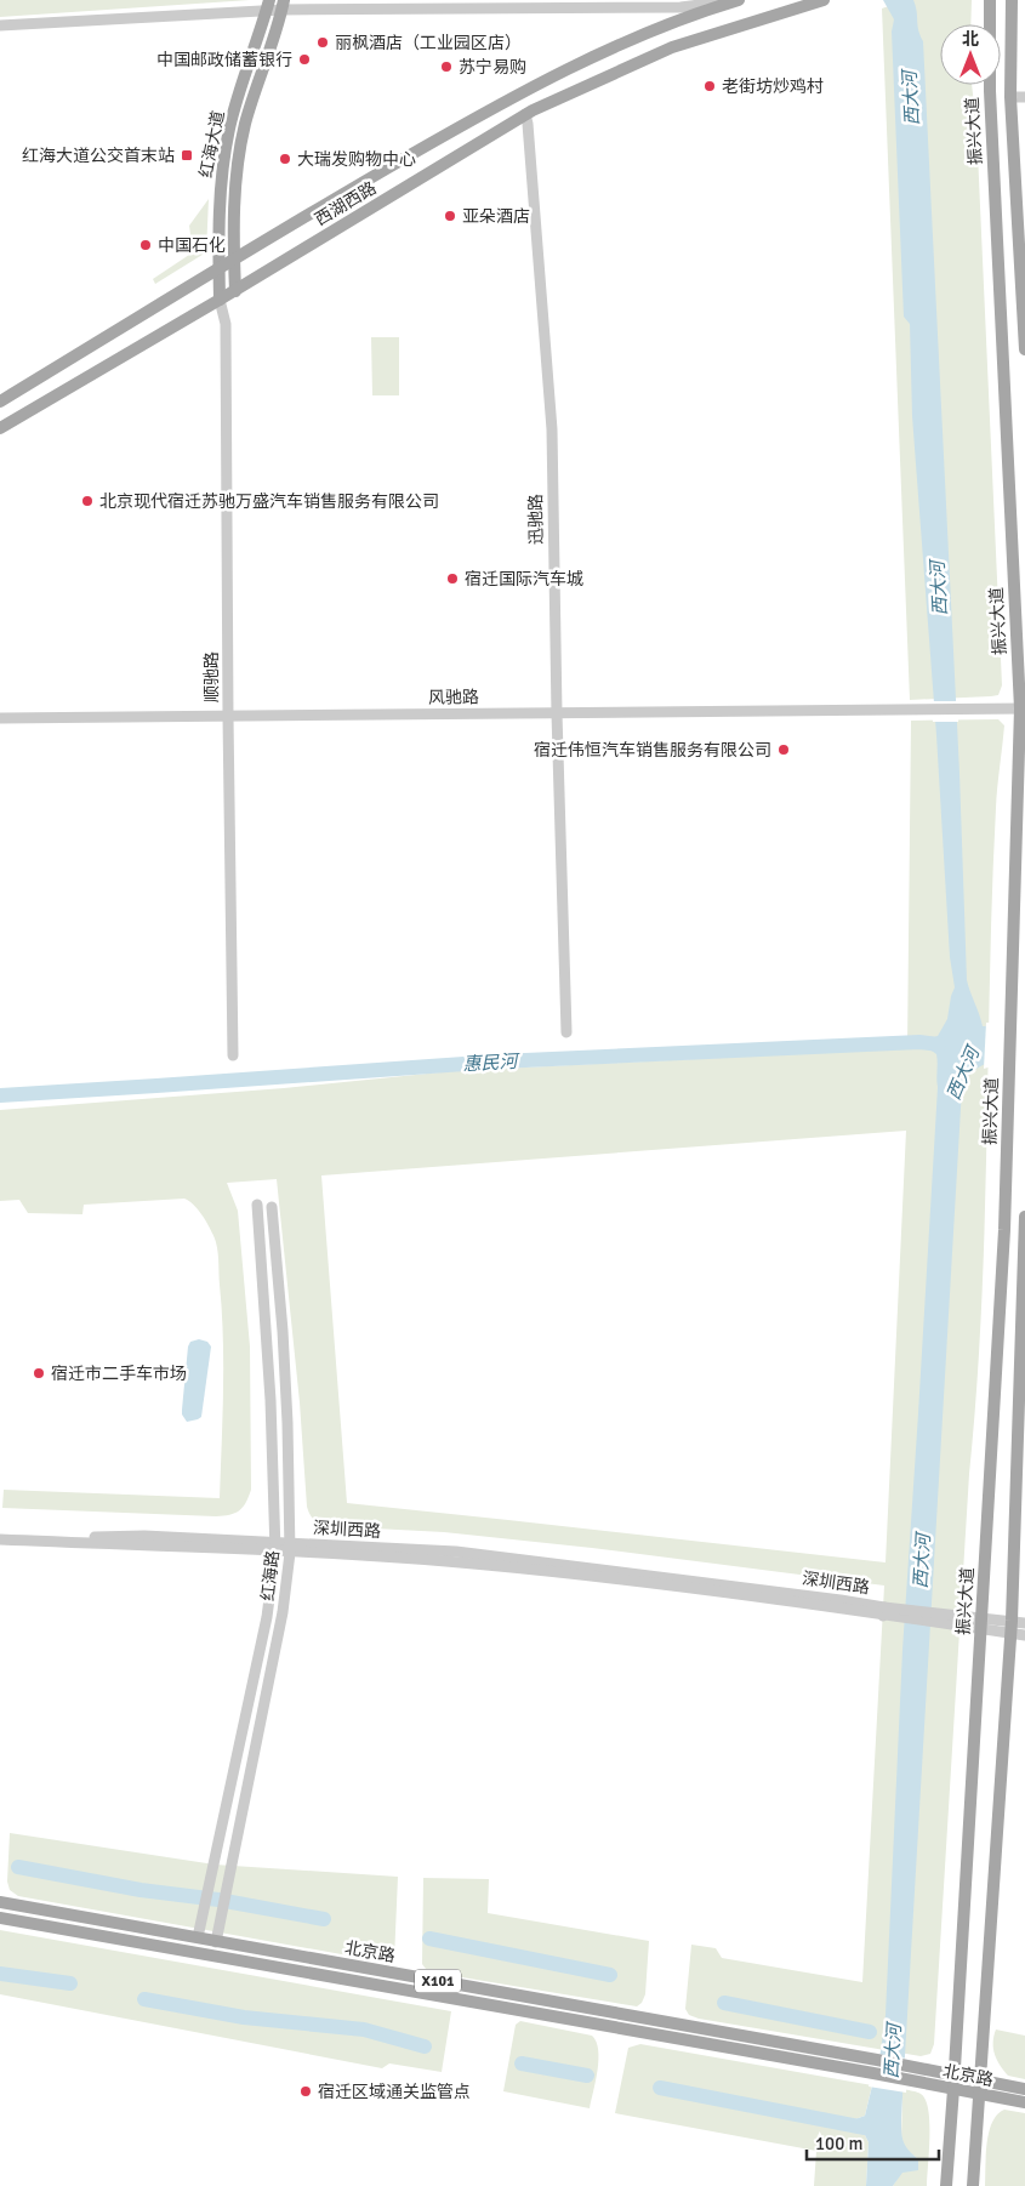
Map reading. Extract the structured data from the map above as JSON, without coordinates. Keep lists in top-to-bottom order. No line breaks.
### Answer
{"streets":{"main road":["振兴大道","红海大道","西湖西路","北京路","X101"],"street":["迅驰路","顺驰路","风驰路","深圳西路","红海路"]},"crossings":[["振兴大道","风驰路"],["振兴大道","深圳西路"],["振兴大道","北京路"],["红海大道","西湖西路"],["红海大道","顺驰路"],["西湖西路","迅驰路"],["西湖西路","顺驰路"],["迅驰路","风驰路"],["顺驰路","风驰路"],["深圳西路","红海路"],["红海路","北京路"]],"water":["西大河","惠民河"],"places":{"other":["丽枫酒店（工业园区店）","中国邮政储蓄银行","苏宁易购","老街坊炒鸡村","大瑞发购物中心","亚朵酒店","中国石化","北京现代宿迁苏驰万盛汽车销售服务有限公司","宿迁国际汽车城","宿迁伟恒汽车销售服务有限公司","宿迁市二手车市场","宿迁区域通关监管点"],"transit":["红海大道公交首末站"]},"scale_bar":"100 m","north":"top"}
